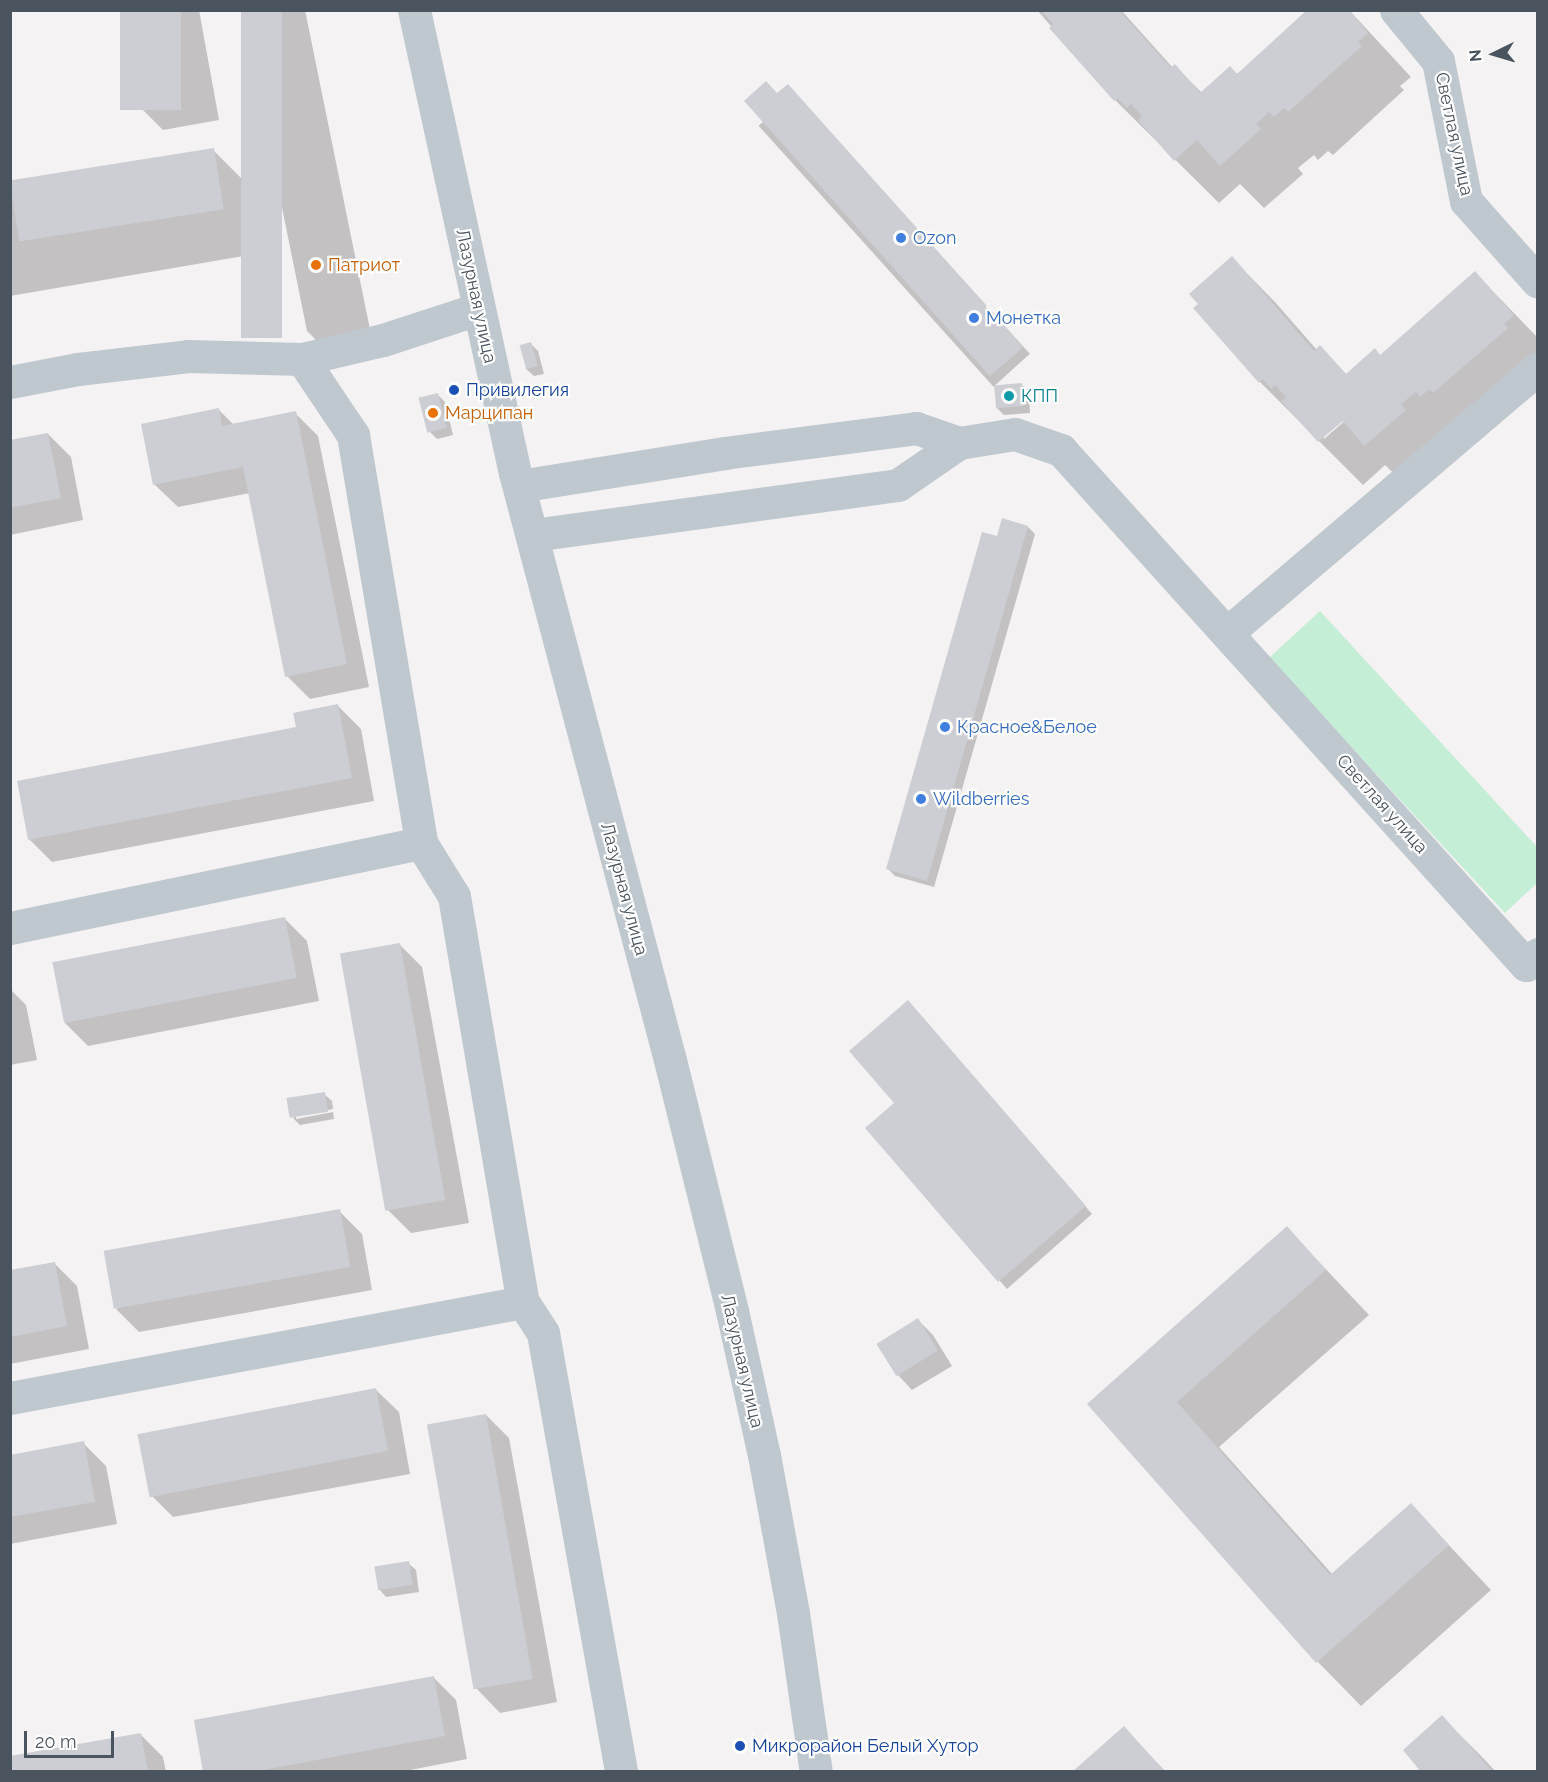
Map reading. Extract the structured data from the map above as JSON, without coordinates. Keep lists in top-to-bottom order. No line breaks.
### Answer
{"streets":{"street":["Светлая улица","Лазурная улица"]},"places":["Ozon","Патриот","Монетка","Привилегия","КПП","Марципан","Красное&Белое","Wildberries","Микрорайон Белый Хутор"],"scale_bar":"20 m","north":"left"}
